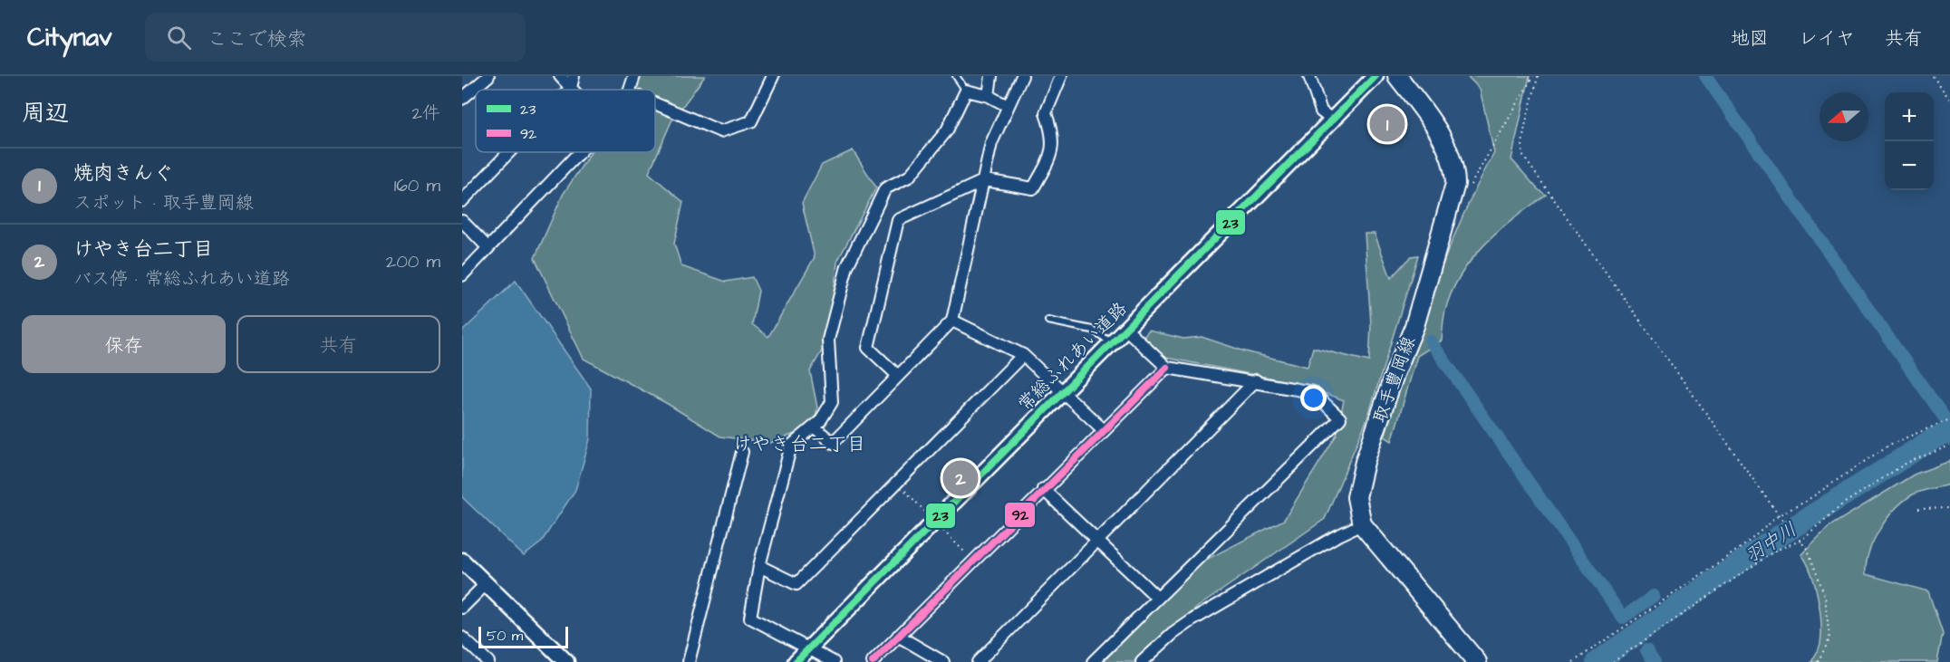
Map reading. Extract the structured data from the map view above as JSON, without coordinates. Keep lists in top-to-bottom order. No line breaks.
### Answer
{"streets":{"main road":["取手豊岡線"],"street":["常総ふれあい道路"]},"districts":["けやき台二丁目"],"water":["羽中川"],"lines":["transit line 23","transit line 92"],"legend":["23","92"],"scale_bar":"50 m","north":"left","page":{"header":"Citynav","search":"ここで検索","nav":["地図","レイヤ","共有"],"heading":["周辺","2件"],"map_buttons":["+","−"],"pins":["1","2"],"list":[{"mark":"1","name":"焼肉きんぐ","note":"スポット · 取手豊岡線","value":"160 m"},{"mark":"2","name":"けやき台二丁目","note":"バス停 · 常総ふれあい道路","value":"200 m"}],"buttons":["保存","共有"],"scale":"50 m"}}
